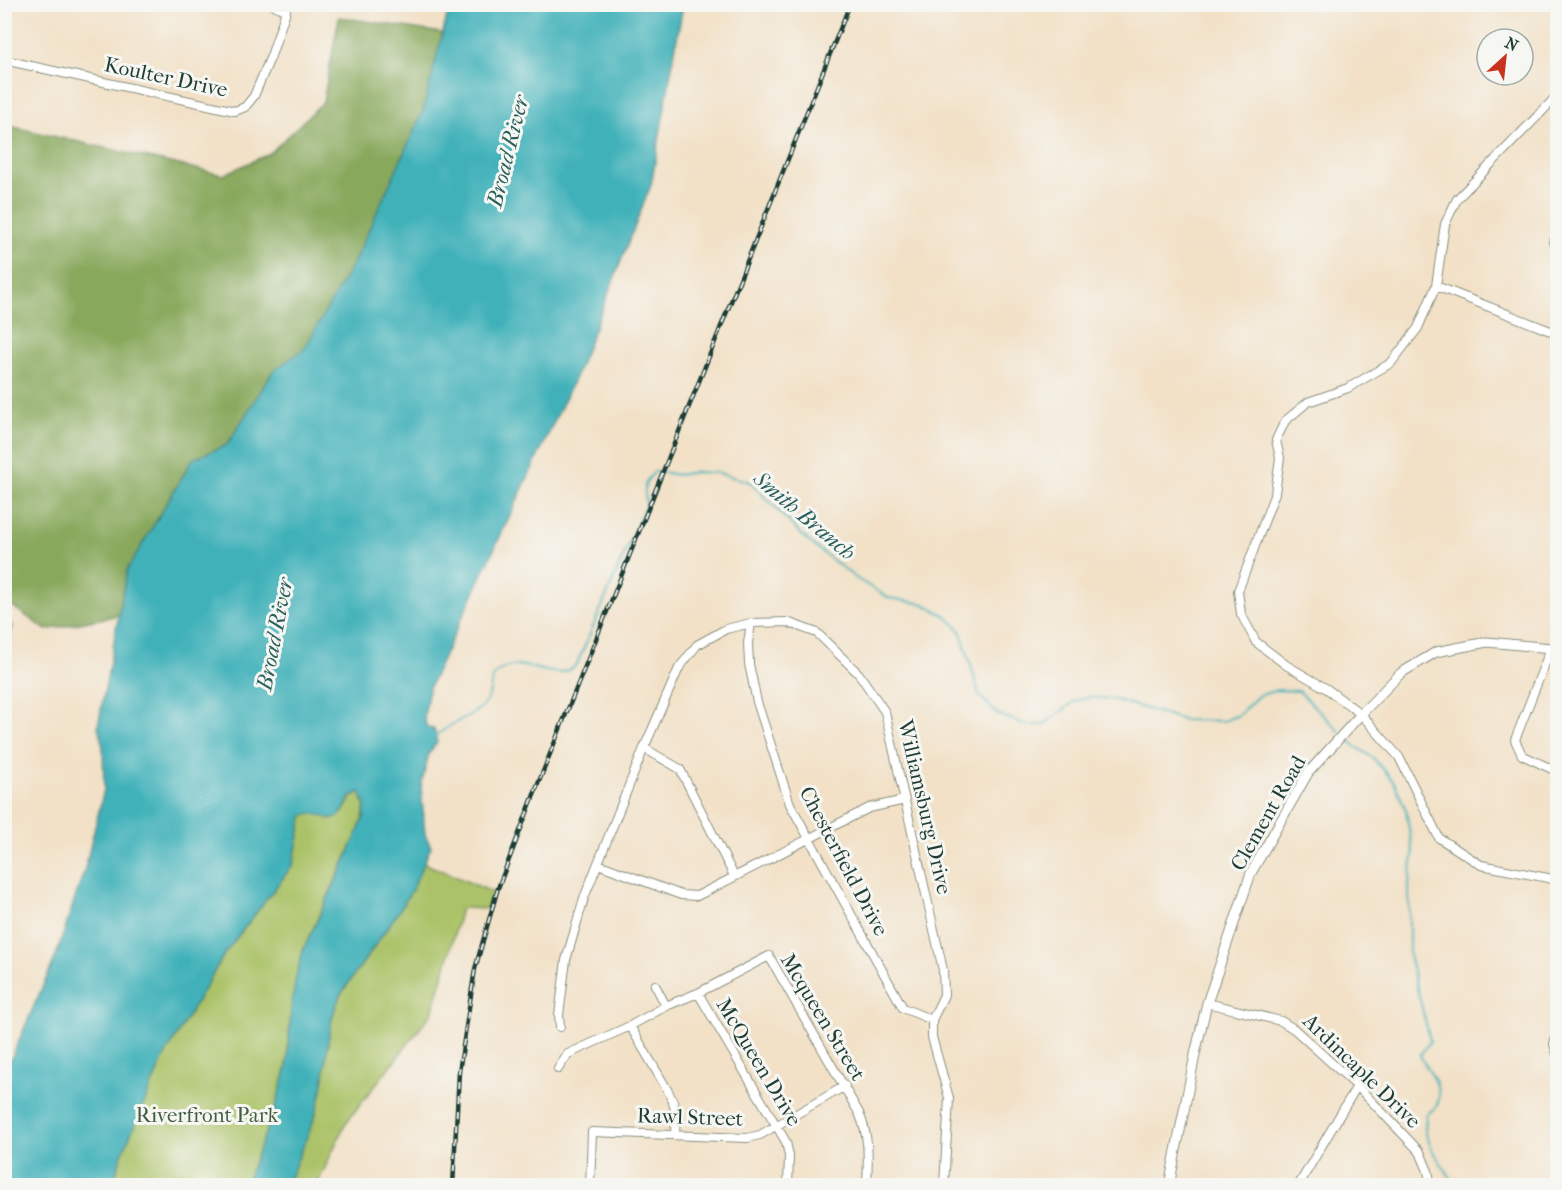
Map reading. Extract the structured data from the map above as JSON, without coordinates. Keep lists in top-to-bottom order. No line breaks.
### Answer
{"streets":{"street":["Koulter Drive","Williamsburg Drive","Clement Road","Chesterfield Drive","Mcqueen Street","McQueen Drive","Ardincaple Drive","Rawl Street"]},"crossings":[["Williamsburg Drive","Chesterfield Drive"],["Clement Road","Ardincaple Drive"],["Mcqueen Street","McQueen Drive"],["Mcqueen Street","Rawl Street"],["McQueen Drive","Rawl Street"]],"water":["Broad River","Smith Branch"],"parks":["Riverfront Park"],"north":"top right"}
